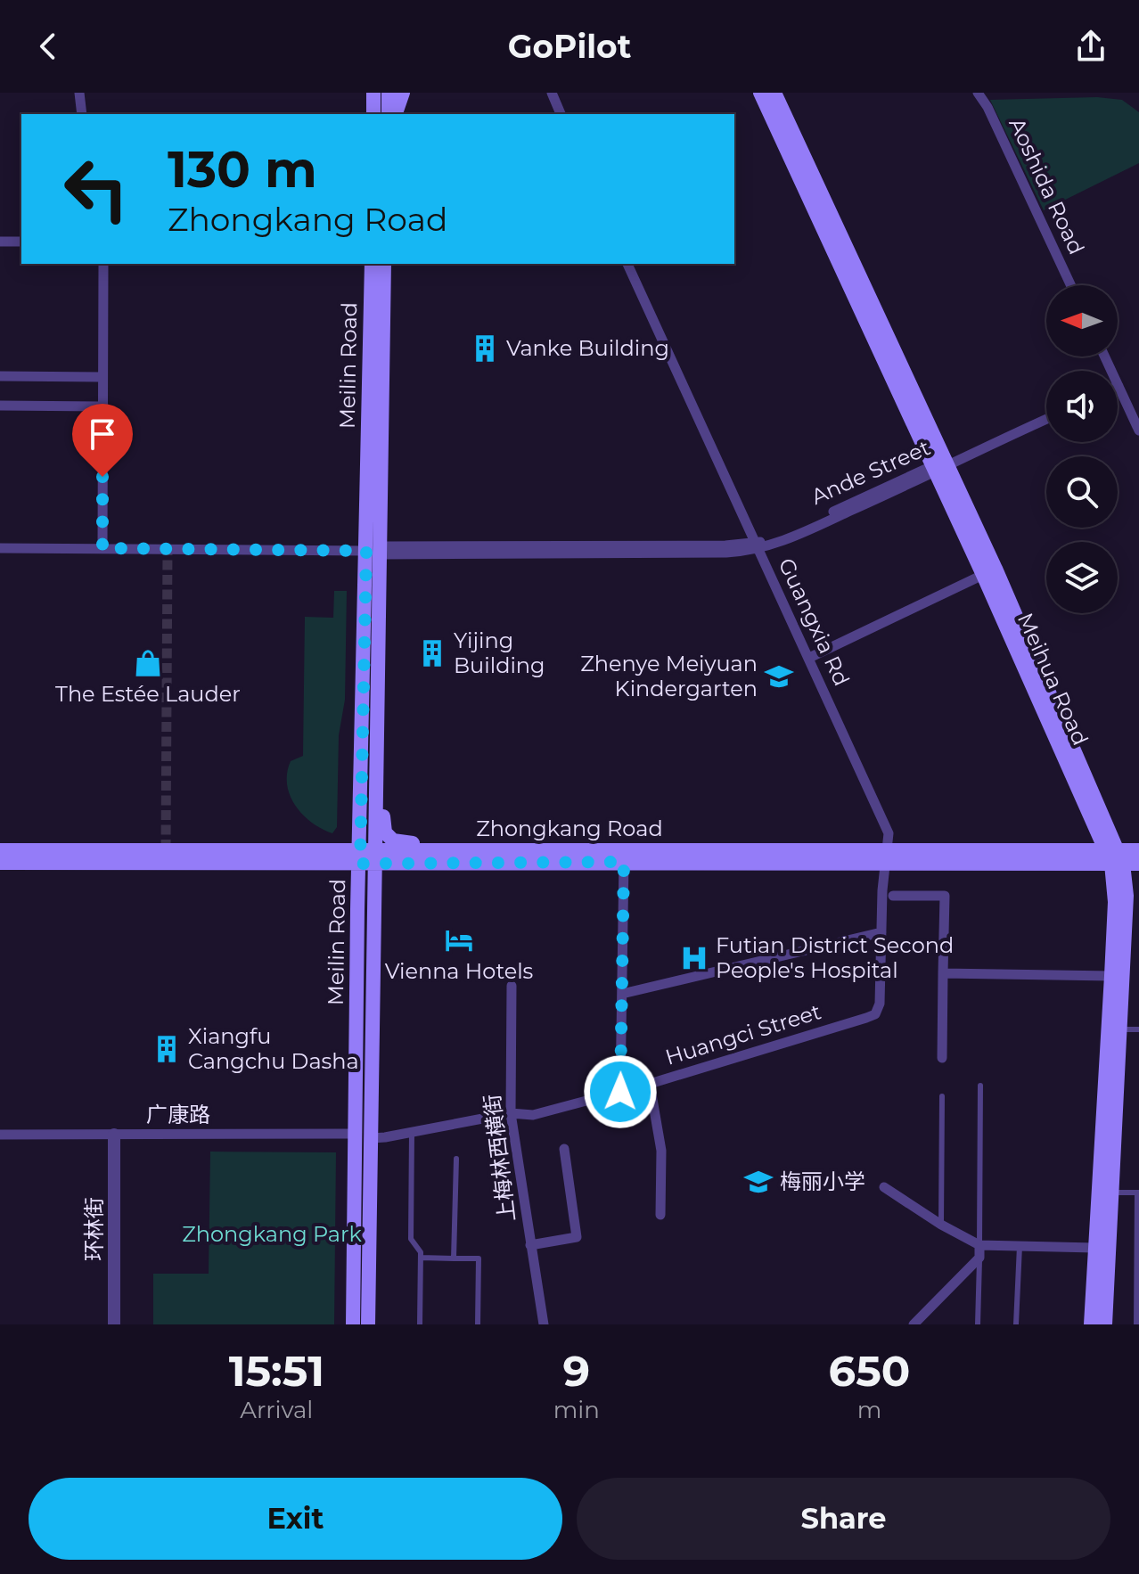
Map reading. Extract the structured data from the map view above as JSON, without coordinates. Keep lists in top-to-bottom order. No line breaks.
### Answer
{"streets":{"main road":["Meilin Road","Meihua Road","Zhongkang Road"],"street":["Aoshida Road","Ande Street","Guangxia Rd","Huangci Street","广康路","上梅林西横街","环林街"]},"crossings":[["Meilin Road","Ande Street"],["Meilin Road","Zhongkang Road"],["Meilin Road","Huangci Street"],["Meilin Road","广康路"],["Ande Street","Guangxia Rd"],["Ande Street","Meihua Road"],["Guangxia Rd","Zhongkang Road"],["Guangxia Rd","Huangci Street"],["Meihua Road","Zhongkang Road"],["Huangci Street","广康路"],["Huangci Street","上梅林西横街"],["广康路","环林街"]],"parks":["Zhongkang Park"],"places":{"building":["Vanke Building","Yijing Building","Xiangfu Cangchu Dasha"],"shop":["The Estée Lauder"],"school or university":["Zhenye Meiyuan Kindergarten","梅丽小学"],"hotel":["Vienna Hotels"],"hospital":["Futian District Second People's Hospital"]},"north":"left","page":{"header":"GoPilot","turn":["130 m","Zhongkang Road"],"eta":["15:51","Arrival","9","min","650","m"],"buttons":["Exit","Share"]}}
